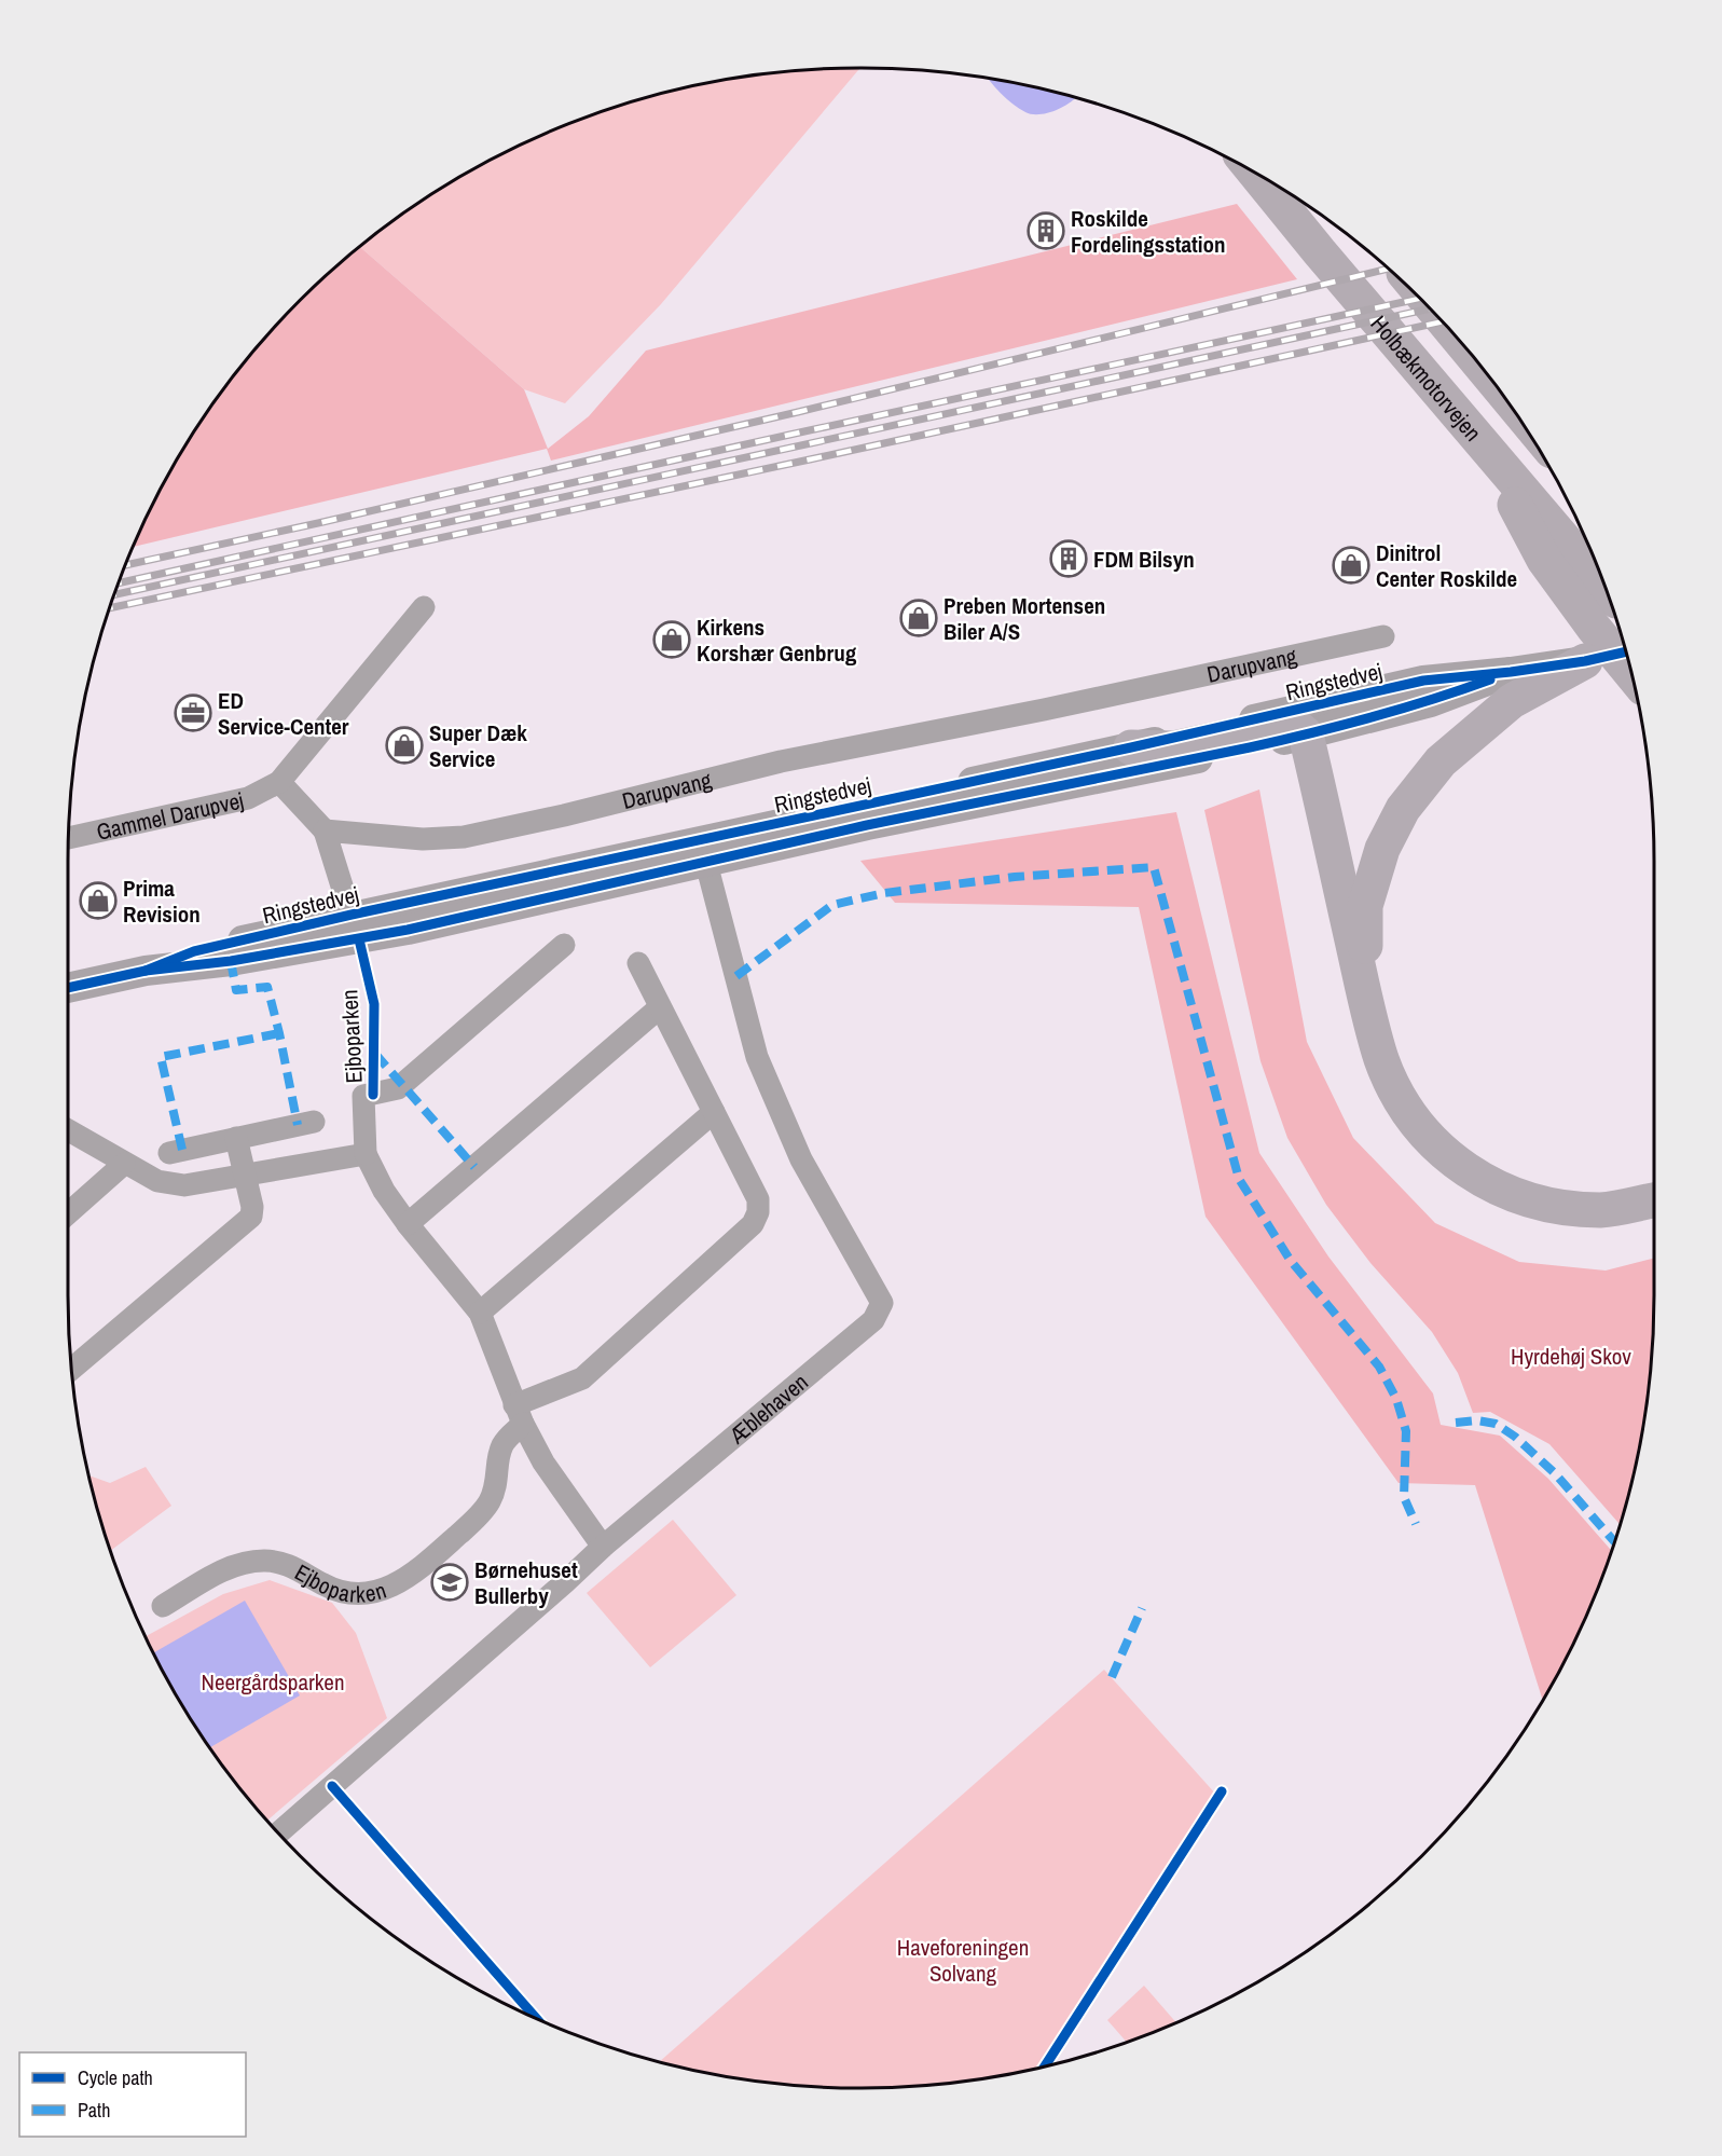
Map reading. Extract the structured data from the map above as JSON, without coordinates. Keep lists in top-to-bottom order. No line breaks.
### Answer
{"streets":{"highway":["Holbækmotorvejen"],"street":["Darupvang","Ringstedvej","Gammel Darupvej","Ejboparken","Æblehaven"]},"crossings":[["Ringstedvej","Æblehaven"],["Ejboparken","Æblehaven"]],"parks":["Hyrdehøj Skov","Neergårdsparken","Haveforeningen Solvang"],"places":{"building":["Roskilde Fordelingsstation","FDM Bilsyn"],"shop":["Dinitrol Center Roskilde","Preben Mortensen Biler A/S","Kirkens Korshær Genbrug","Super Dæk Service","Prima Revision"],"office":["ED Service-Center"],"school or university":["Børnehuset Bullerby"]},"legend":["Cycle path","Path"]}
